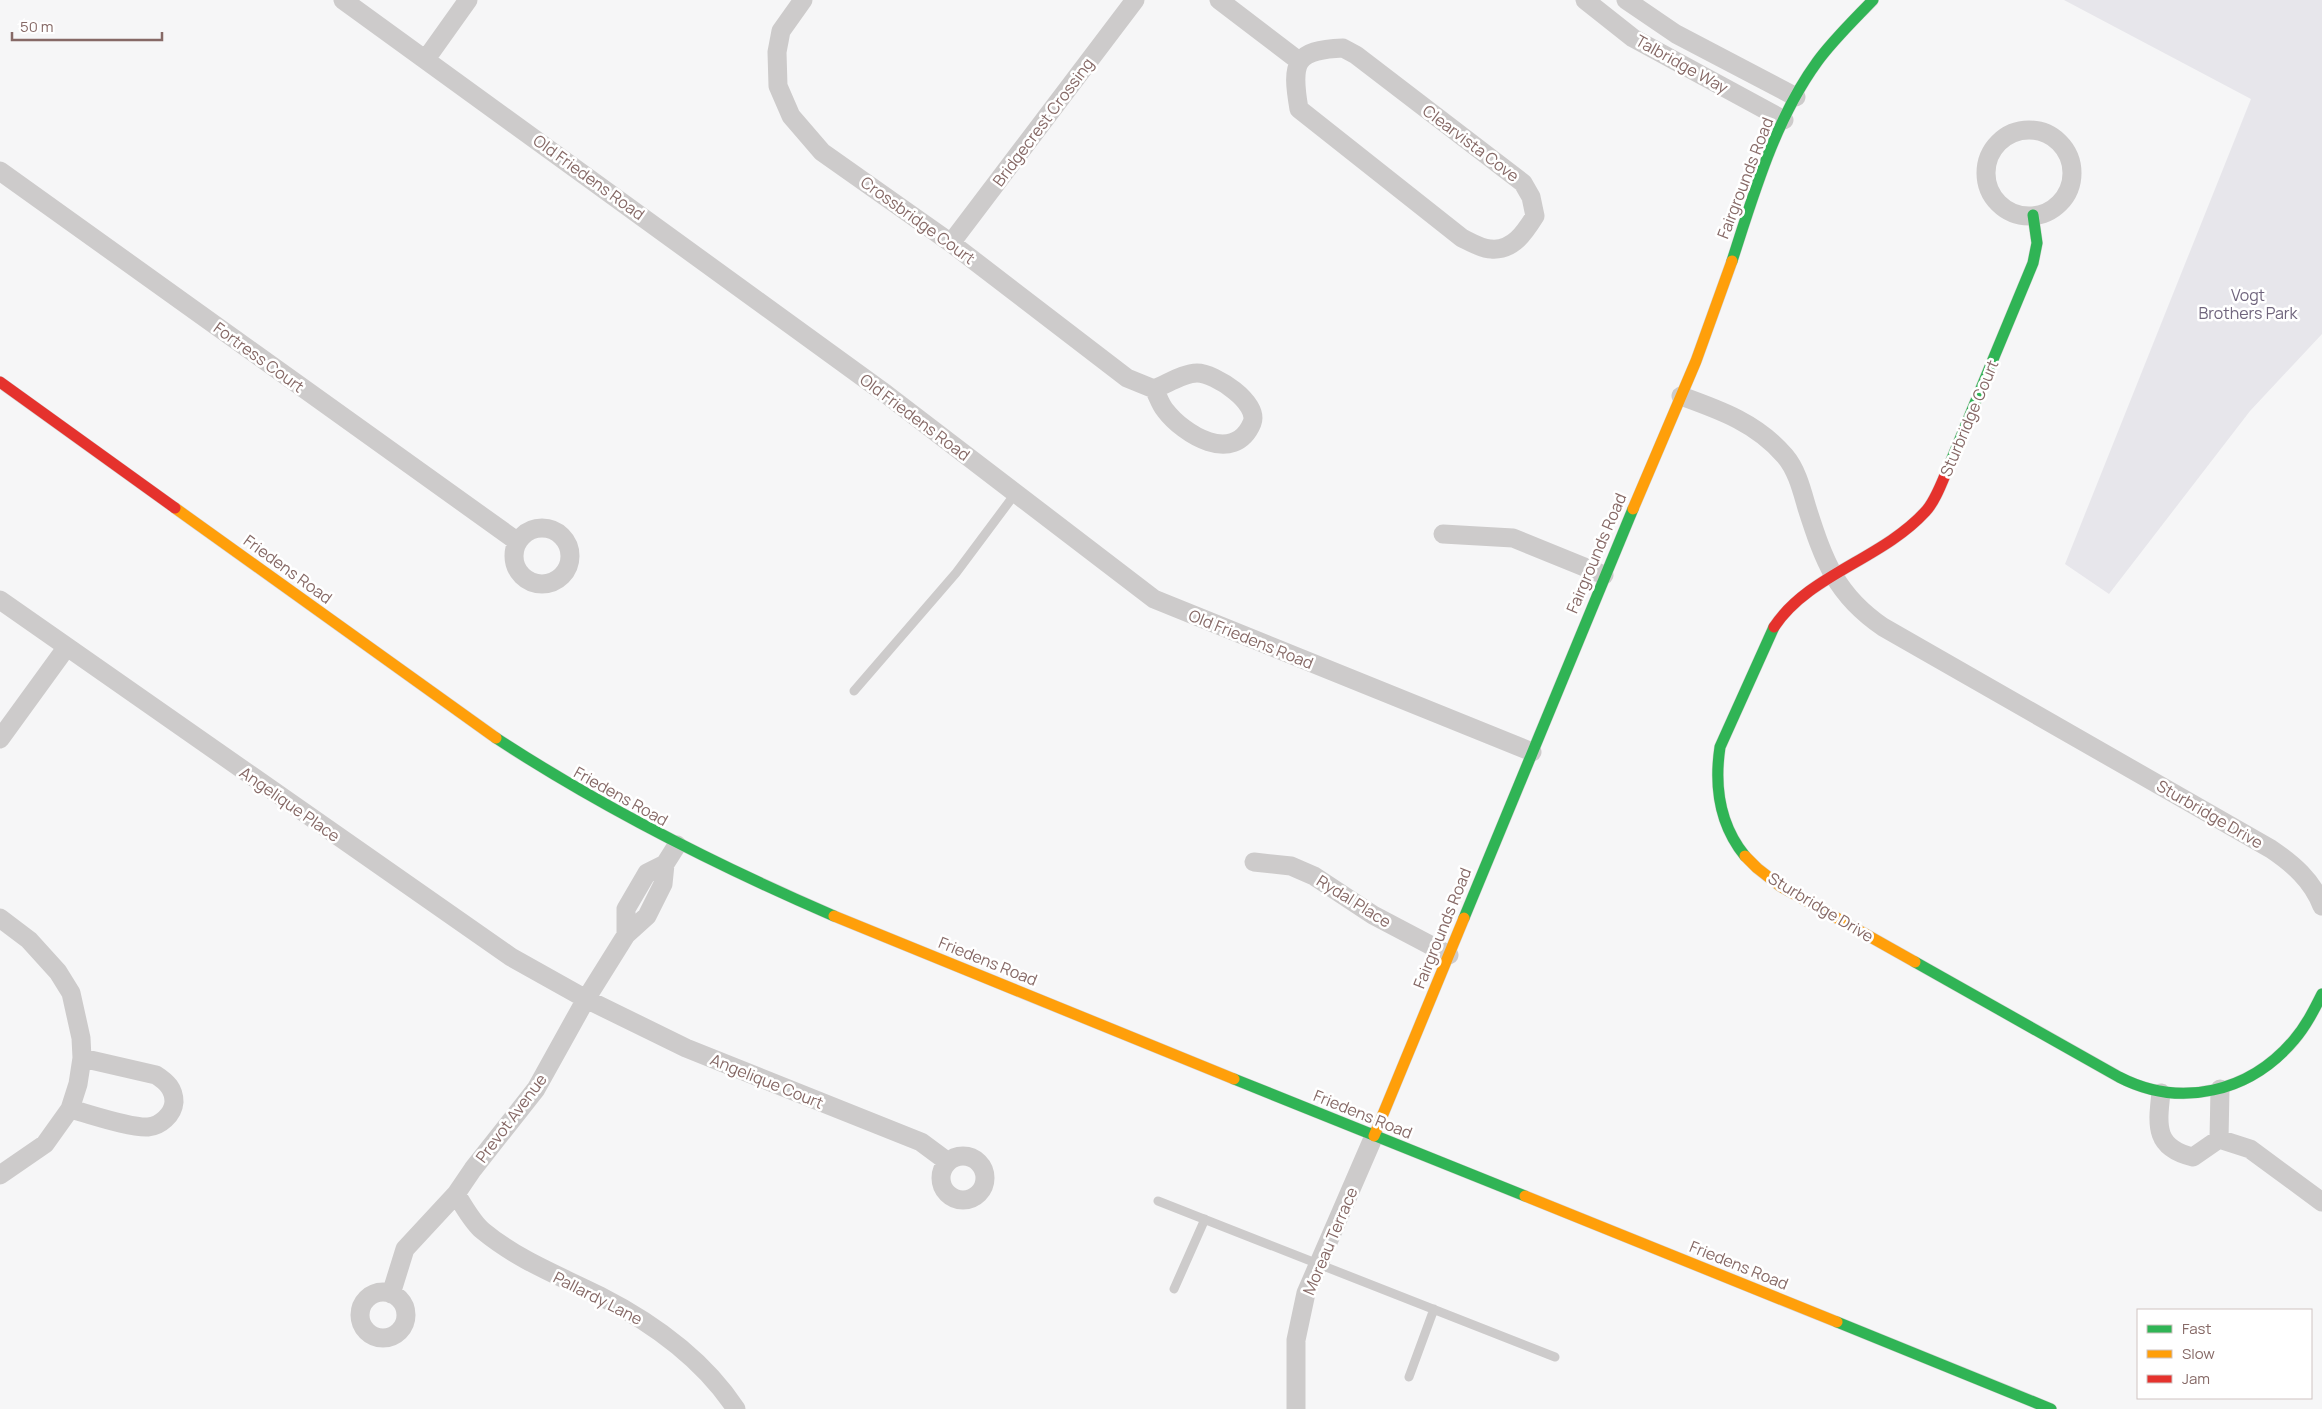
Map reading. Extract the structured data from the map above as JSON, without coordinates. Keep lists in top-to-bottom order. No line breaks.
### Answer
{"streets":{"street":["Talbridge Way","Bridgecrest Crossing","Clearvista Cove","Old Friedens Road","Fairgrounds Road","Crossbridge Court","Fortress Court","Sturbridge Court","Friedens Road","Angelique Place","Sturbridge Drive","Rydal Place","Angelique Court","Prevot Avenue","Moreau Terrace","Pallardy Lane"]},"crossings":[["Talbridge Way","Fairgrounds Road"],["Bridgecrest Crossing","Crossbridge Court"],["Old Friedens Road","Fairgrounds Road"],["Fairgrounds Road","Friedens Road"],["Fairgrounds Road","Sturbridge Drive"],["Fairgrounds Road","Rydal Place"],["Fairgrounds Road","Moreau Terrace"],["Sturbridge Court","Sturbridge Drive"],["Friedens Road","Prevot Avenue"],["Friedens Road","Moreau Terrace"],["Angelique Place","Angelique Court"],["Angelique Place","Prevot Avenue"],["Angelique Court","Prevot Avenue"],["Prevot Avenue","Pallardy Lane"]],"parks":["Vogt Brothers Park"],"legend":["Fast","Slow","Jam"],"scale_bar":"50 m"}
